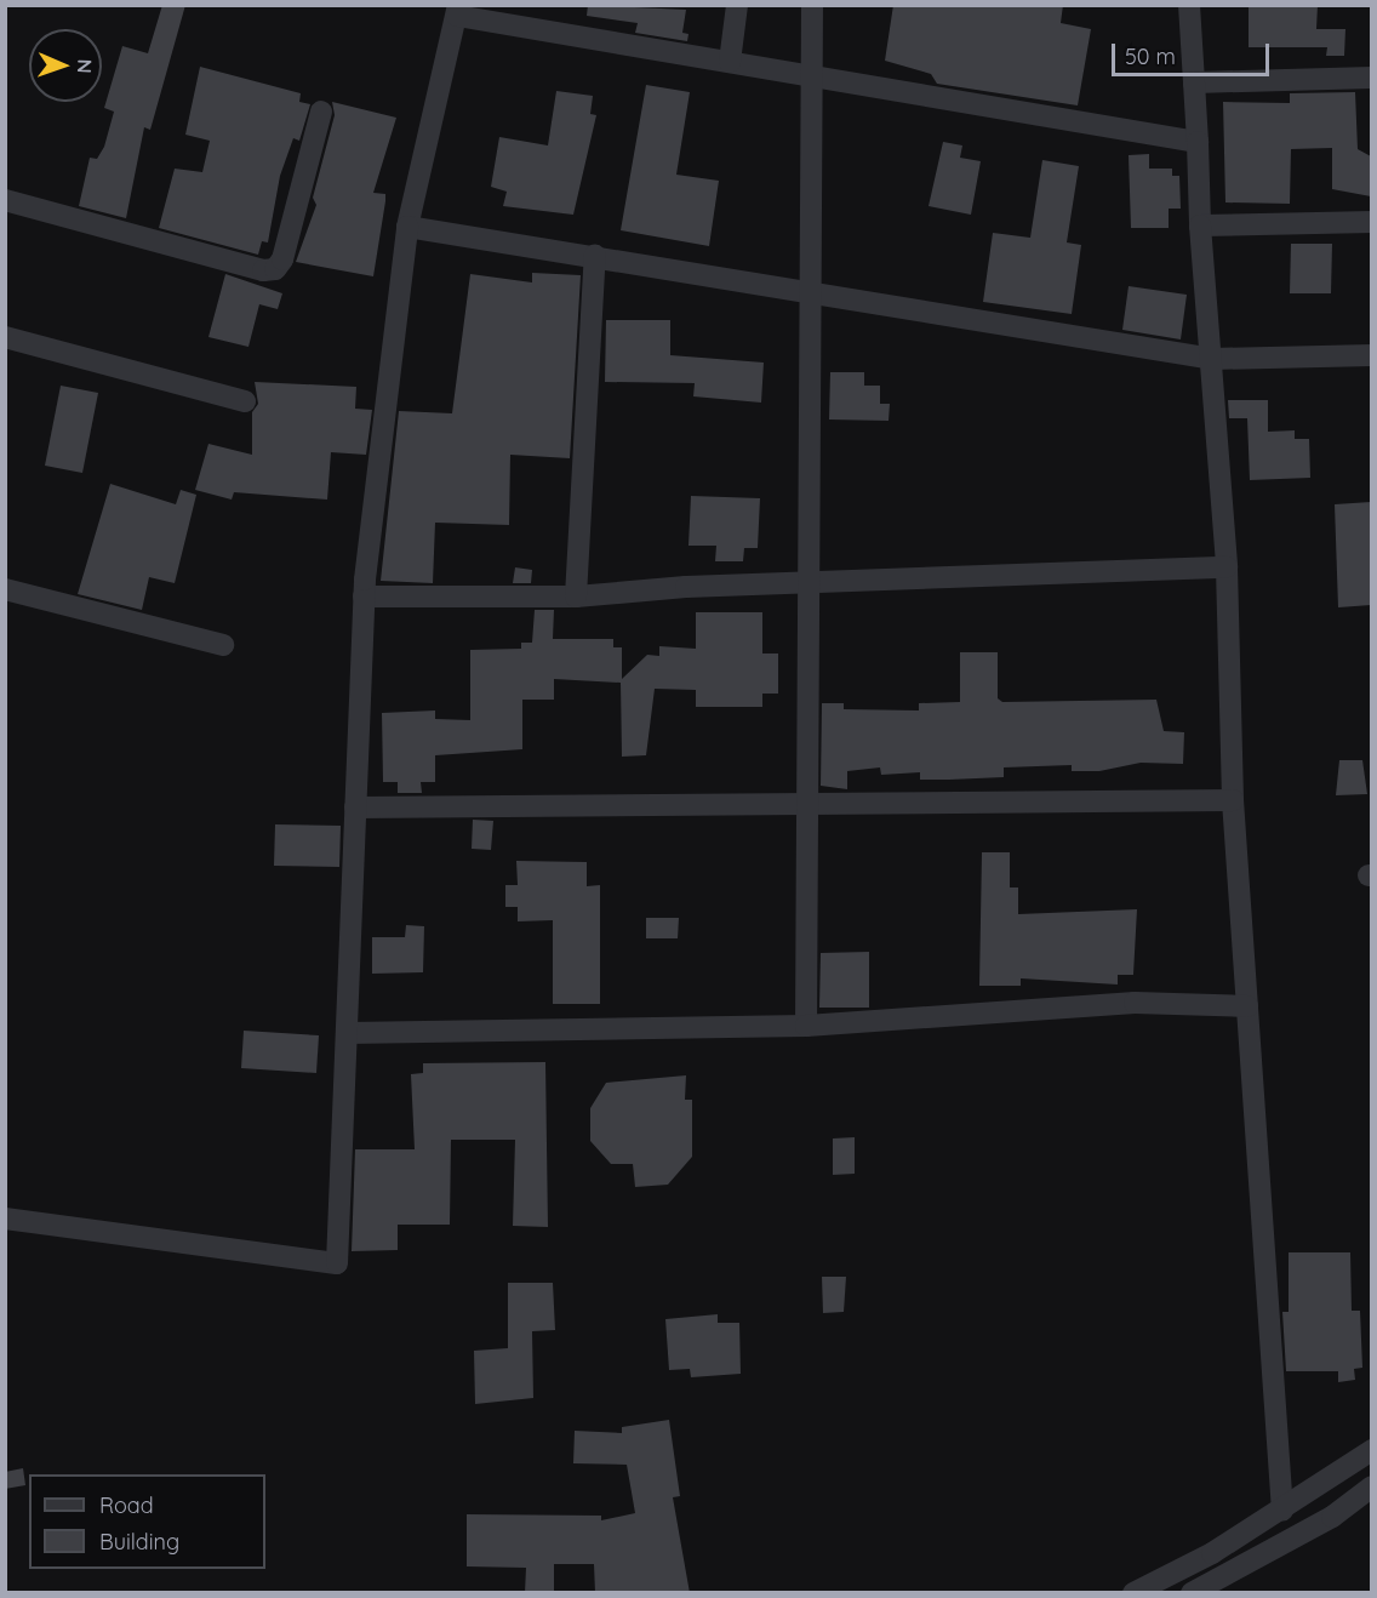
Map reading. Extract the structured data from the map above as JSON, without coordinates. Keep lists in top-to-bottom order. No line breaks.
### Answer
{"legend":["Road","Building"],"scale_bar":"50 m","north":"right"}
